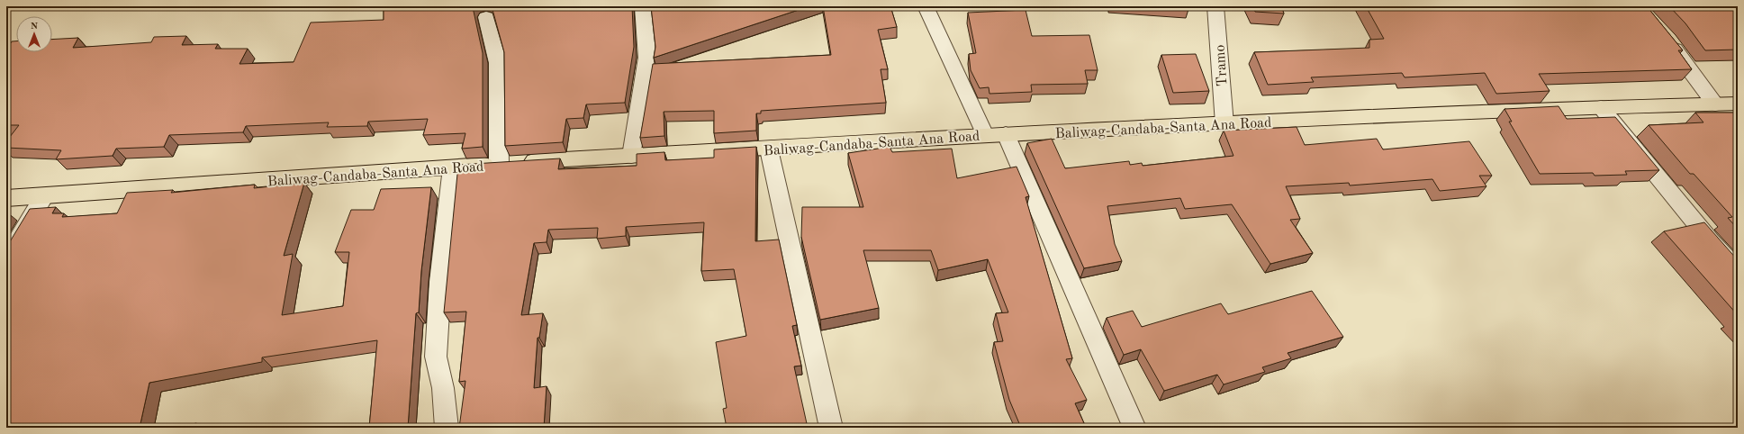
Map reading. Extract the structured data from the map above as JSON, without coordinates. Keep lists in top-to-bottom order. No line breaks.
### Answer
{"streets":{"main road":["Baliwag-Candaba-Santa Ana Road"],"street":["Tramo"]},"crossings":[["Tramo","Baliwag-Candaba-Santa Ana Road"]],"north":"top"}
